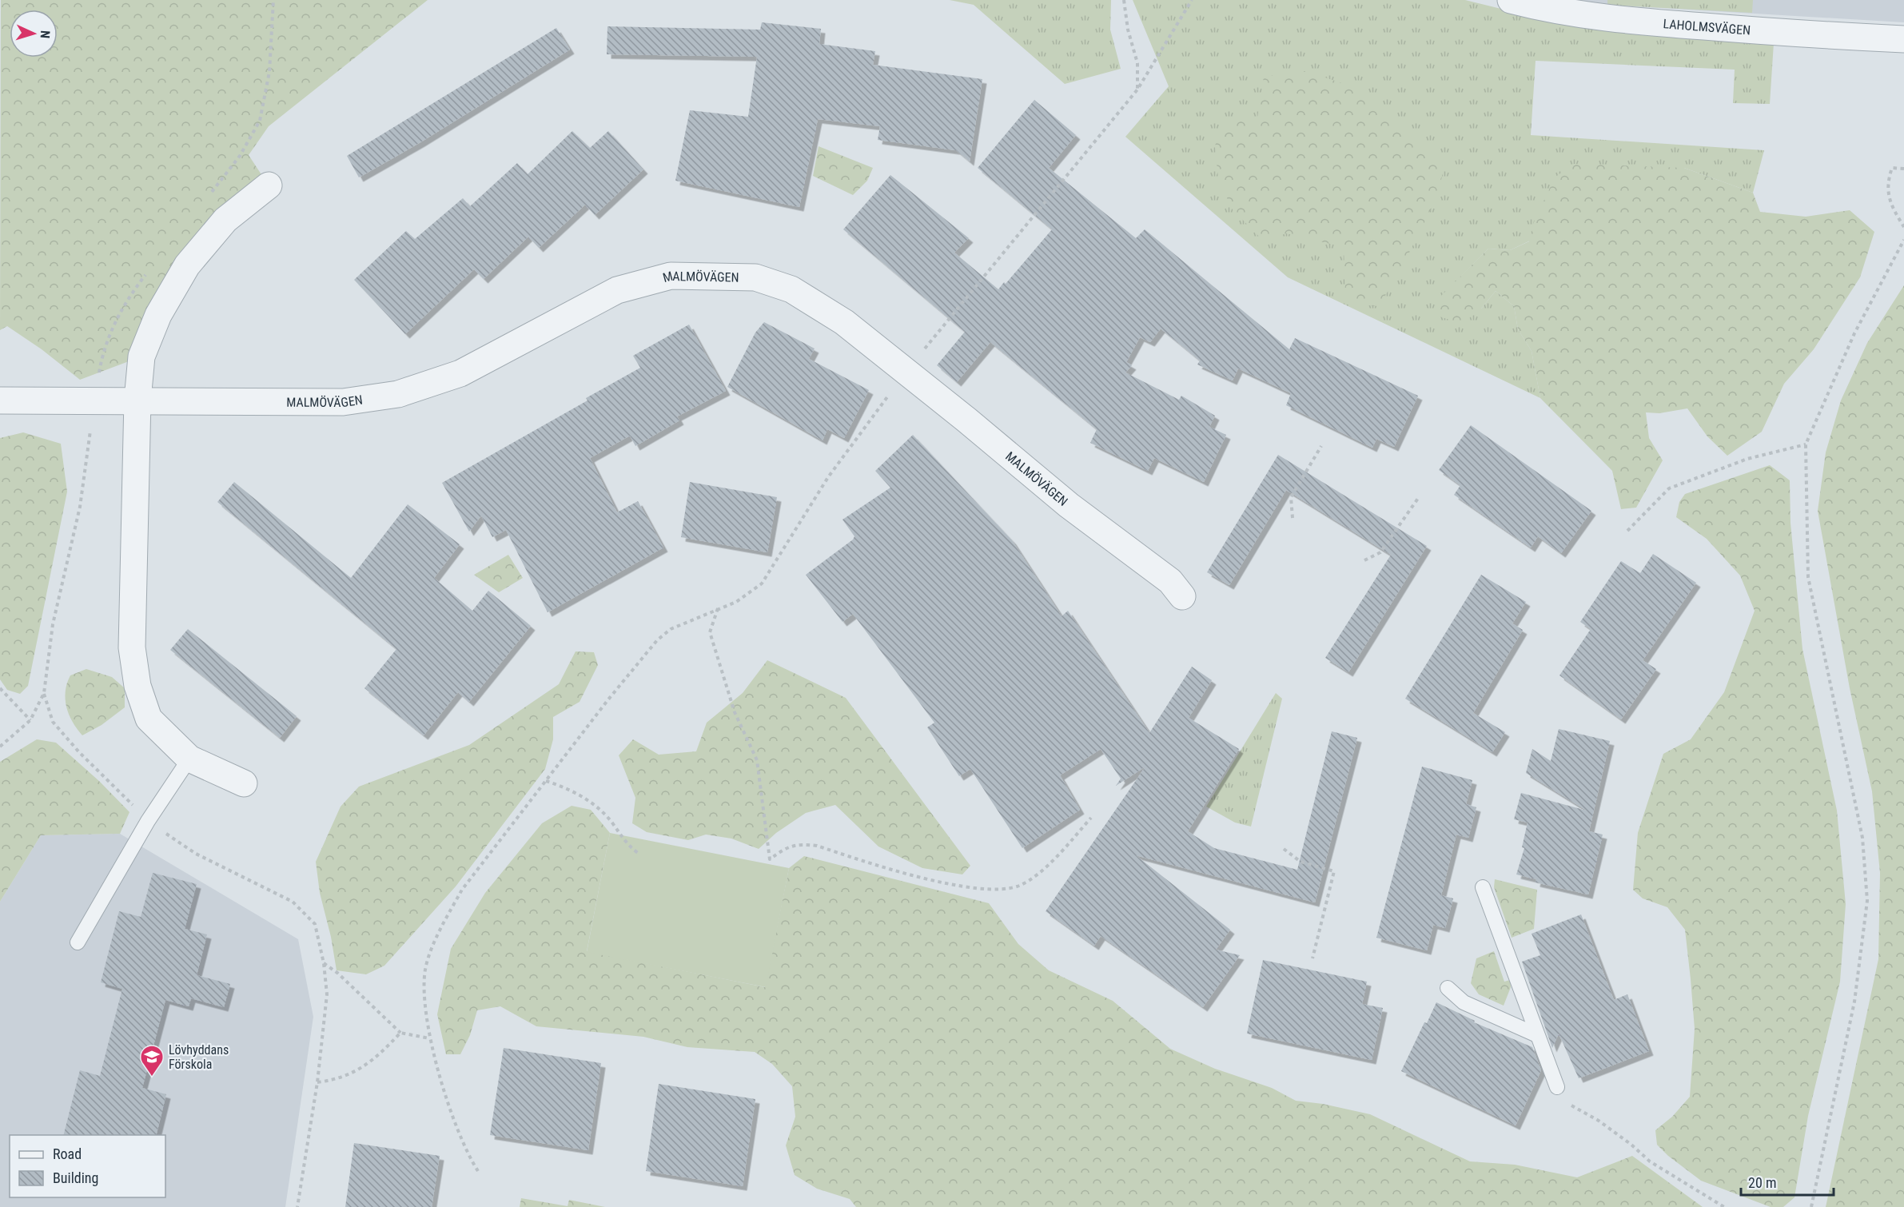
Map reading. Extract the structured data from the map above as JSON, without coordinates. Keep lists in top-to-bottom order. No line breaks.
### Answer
{"streets":{"street":["LAHOLMSVÄGEN","MALMÖVÄGEN"]},"places":{"school or university":["Lövhyddans Förskola"]},"legend":["Road","Building"],"scale_bar":"20 m","north":"right"}
